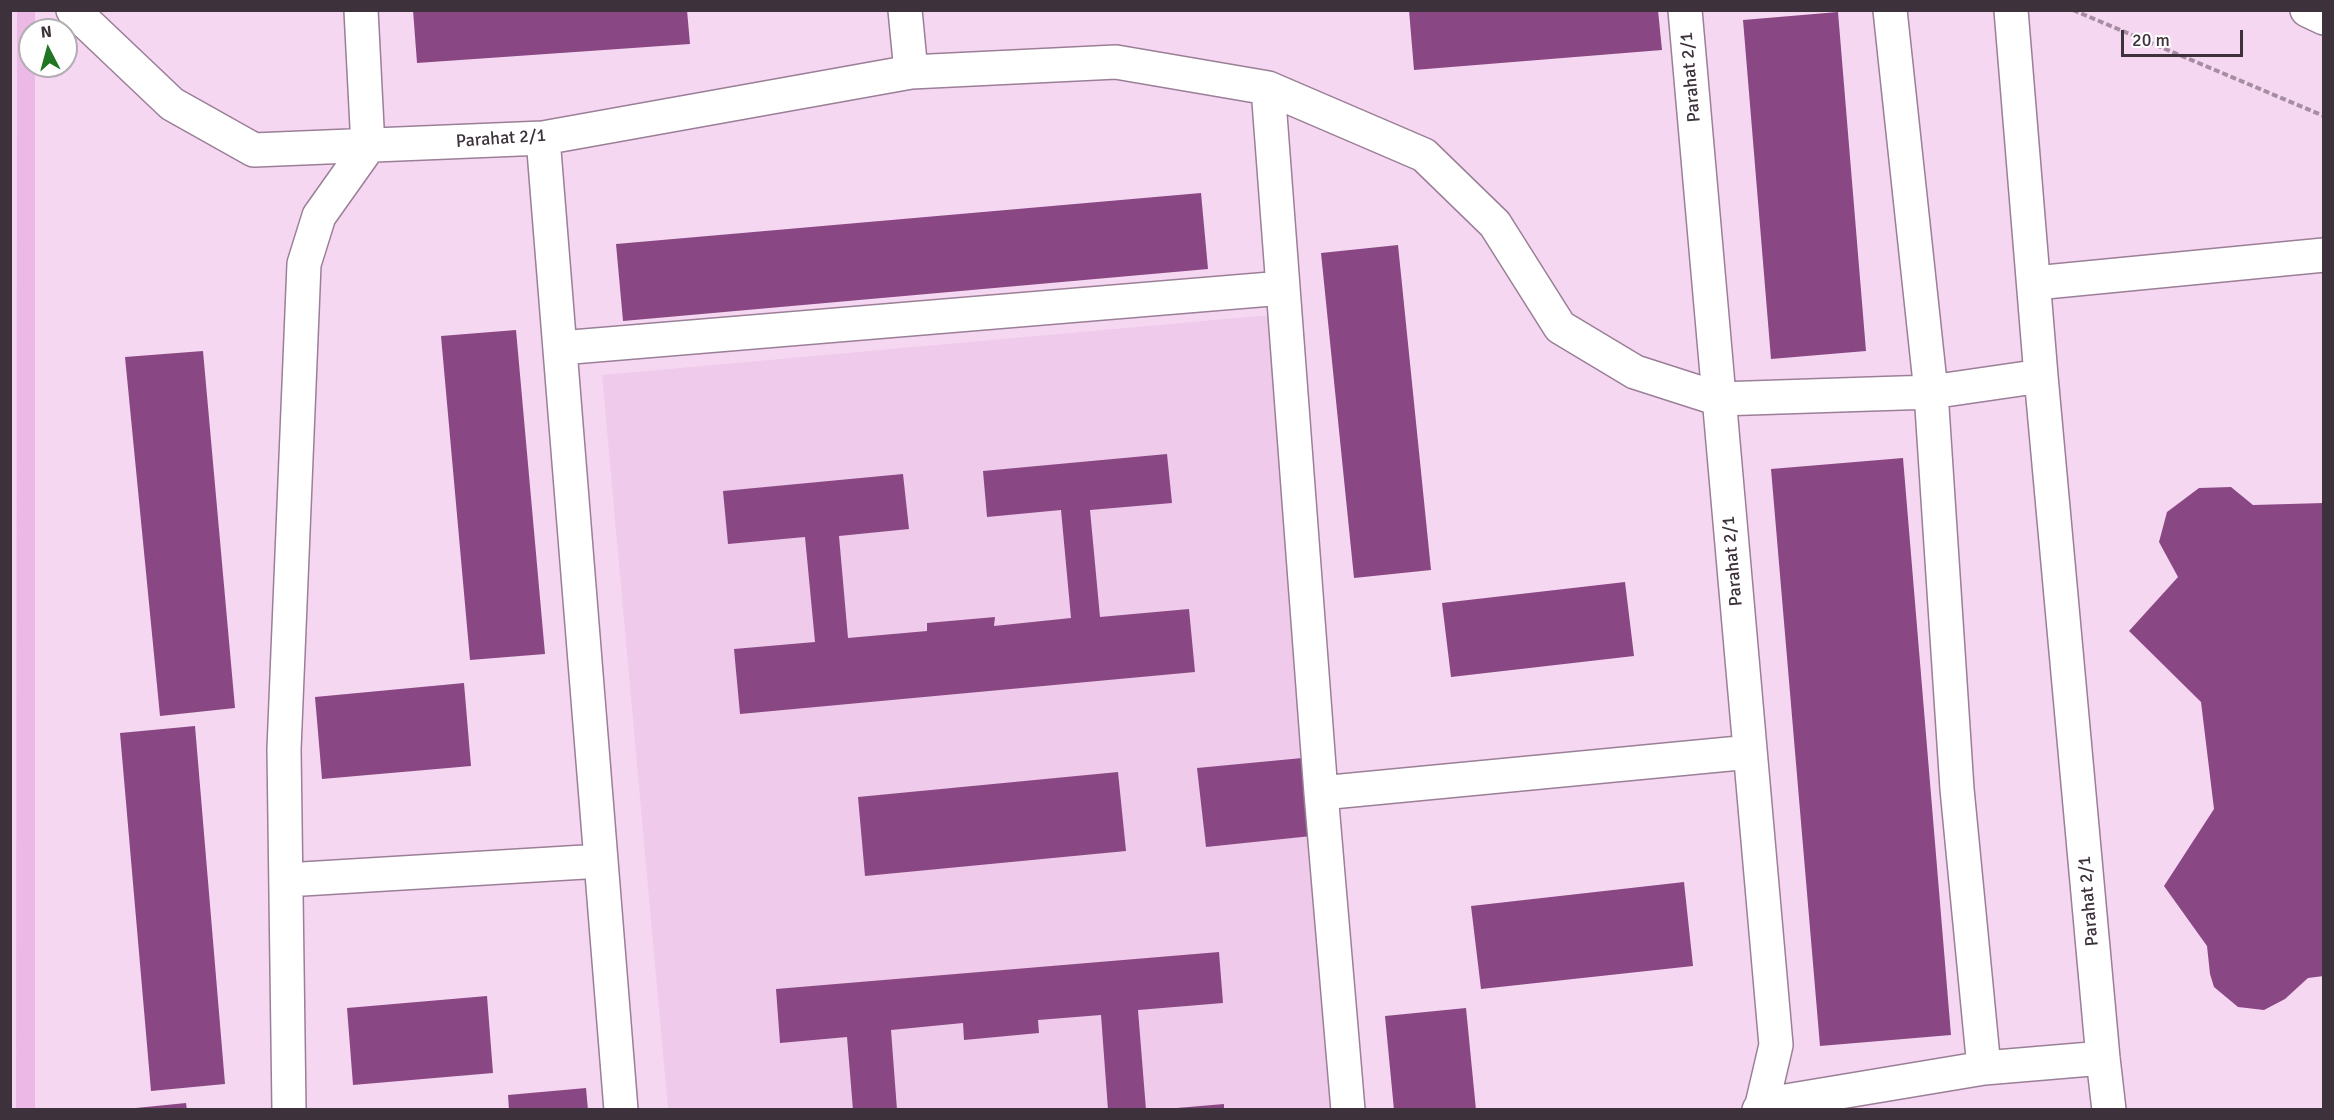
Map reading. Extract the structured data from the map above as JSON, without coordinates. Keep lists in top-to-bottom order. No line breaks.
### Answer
{"streets":{"street":["Parahat 2/1"]},"scale_bar":"20 m","north":"top"}
